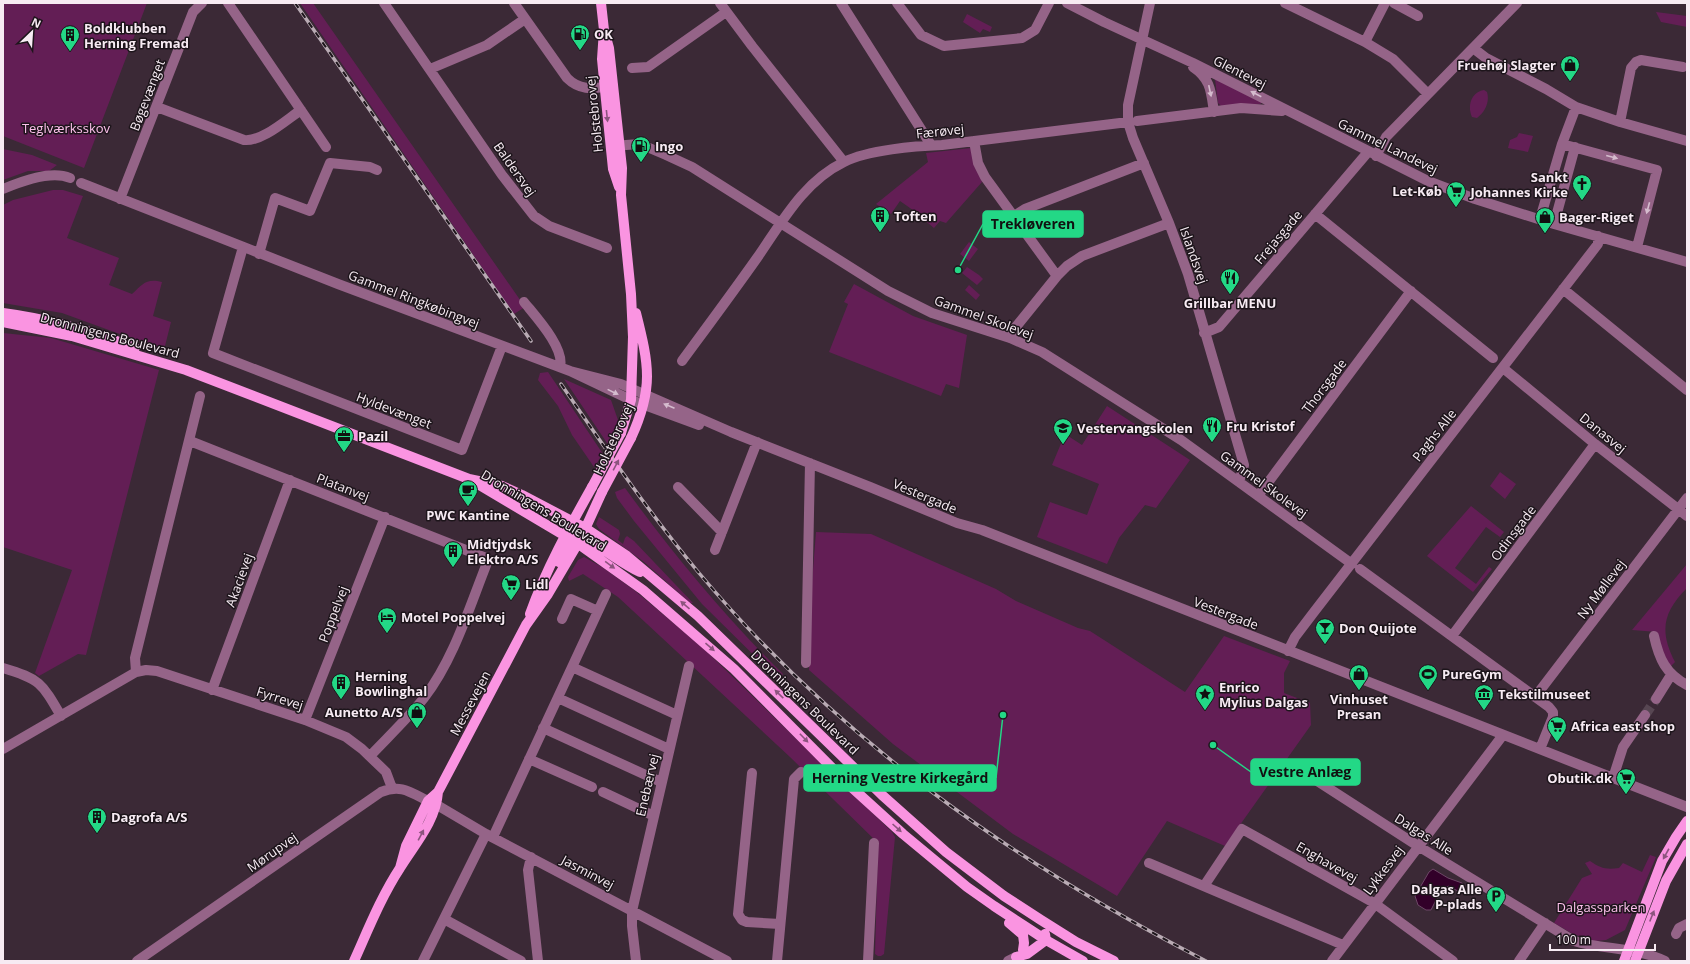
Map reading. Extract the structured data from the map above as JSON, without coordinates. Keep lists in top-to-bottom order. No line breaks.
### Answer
{"streets":{"main road":["Holstebrovej","Dronningens Boulevard","Messevejen"],"street":["Glentevej","Bøgevænget","Færøvej","Gammel Landevej","Baldersvej","Frejasgade","Islandsvej","Gammel Ringkøbingvej","Gammel Skolevej","Thorsgade","Hyldevænget","Danasvej","Paghs Alle","Platanvej","Vestergade","Odinsgade","Akacievej","Ny Møllevej","Poppelvej","Fyrrevej","Enebærvej","Dalgas Alle","Mørupvej","Enghavevej","Lykkesvej","Jasminvej"]},"crossings":[["Glentevej","Færøvej"],["Glentevej","Gammel Landevej"],["Glentevej","Islandsvej"],["Bøgevænget","Gammel Ringkøbingvej"],["Holstebrovej","Gammel Ringkøbingvej"],["Holstebrovej","Gammel Skolevej"],["Holstebrovej","Dronningens Boulevard"],["Holstebrovej","Vestergade"],["Holstebrovej","Messevejen"],["Færøvej","Gammel Landevej"],["Færøvej","Islandsvej"],["Færøvej","Gammel Skolevej"],["Gammel Landevej","Frejasgade"],["Gammel Landevej","Paghs Alle"],["Frejasgade","Islandsvej"],["Islandsvej","Gammel Skolevej"],["Gammel Ringkøbingvej","Hyldevænget"],["Gammel Ringkøbingvej","Vestergade"],["Gammel Skolevej","Thorsgade"],["Gammel Skolevej","Paghs Alle"],["Gammel Skolevej","Vestergade"],["Gammel Skolevej","Odinsgade"],["Gammel Skolevej","Ny Møllevej"],["Dronningens Boulevard","Messevejen"],["Danasvej","Paghs Alle"],["Danasvej","Odinsgade"],["Danasvej","Ny Møllevej"],["Paghs Alle","Vestergade"],["Platanvej","Akacievej"],["Platanvej","Poppelvej"],["Platanvej","Fyrrevej"],["Vestergade","Lykkesvej"],["Akacievej","Fyrrevej"],["Poppelvej","Fyrrevej"],["Fyrrevej","Mørupvej"],["Messevejen","Jasminvej"],["Enebærvej","Jasminvej"],["Dalgas Alle","Lykkesvej"],["Enghavevej","Lykkesvej"]],"parks":["Teglværksskov","Dalgassparken"],"places":{"fuel station":["OK","Ingo"],"building":["Boldklubben Herning Fremad","Toften","Midtjydsk Elektro A/S","Herning Bowlinghal","Dagrofa A/S"],"shop":["Fruehøj Slagter","Bager-Riget","Vinhuset Presan","Aunetto A/S"],"church":["Sankt Johannes Kirke"],"supermarket":["Let-Køb","Lidl","Africa east shop","Obutik.dk"],"other":["Trekløveren","Herning Vestre Kirkegård","Vestre Anlæg"],"restaurant":["Grillbar MENU","Fru Kristof"],"school or university":["Vestervangskolen"],"office":["Pazil"],"cafe":["PWC Kantine"],"hotel":["Motel Poppelvej"],"bar":["Don Quijote"],"sports":["PureGym"],"place":["Enrico Mylius Dalgas"],"museum":["Tekstilmuseet"],"parking":["Dalgas Alle P-plads"]},"scale_bar":"100 m","north":"top right"}
